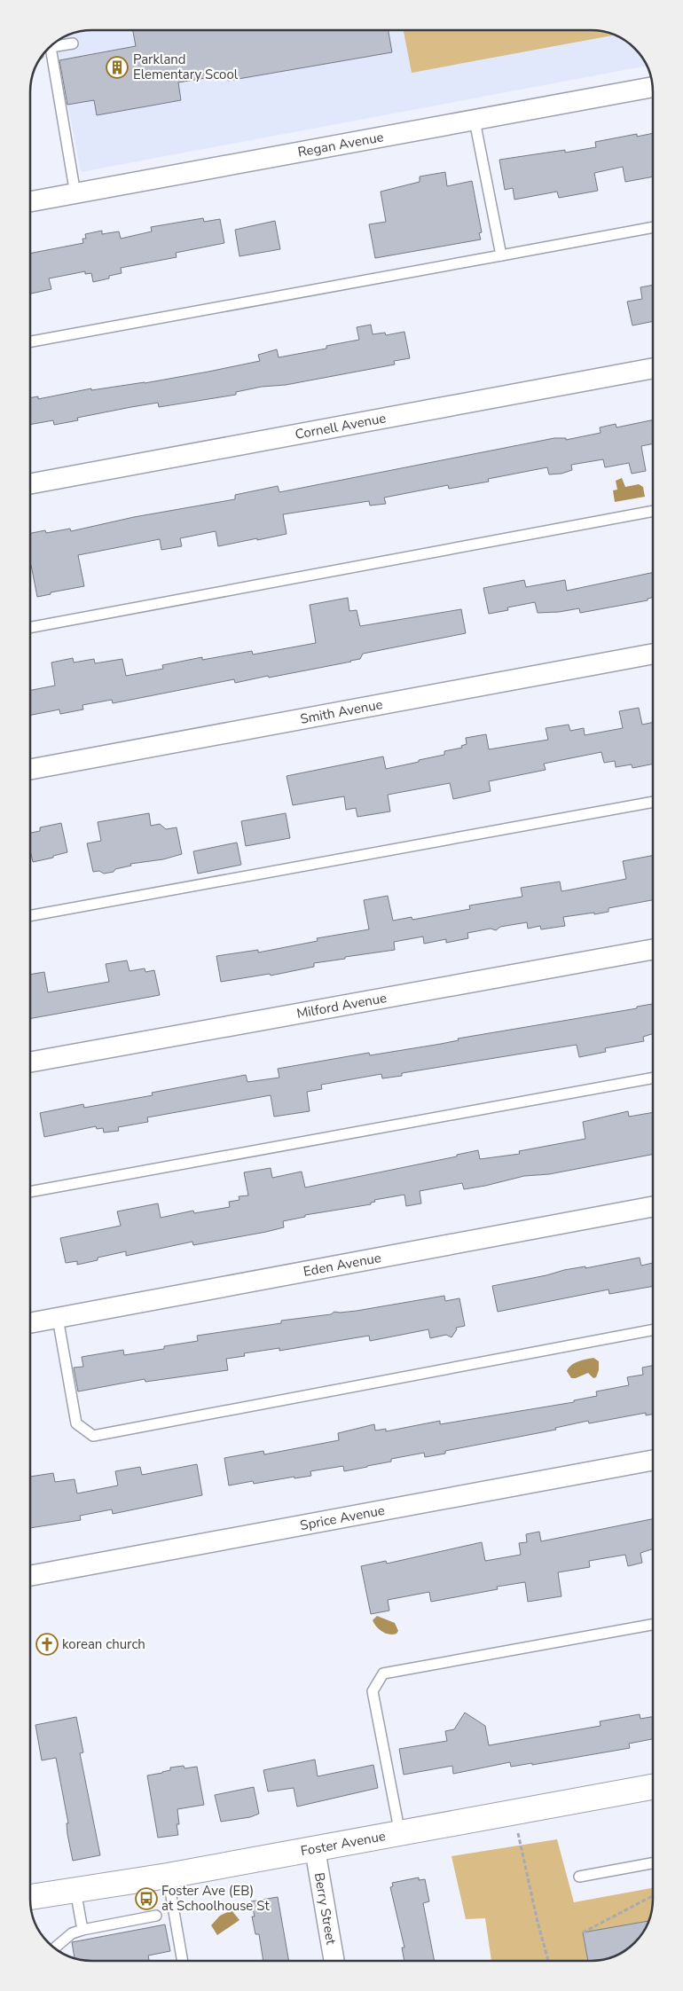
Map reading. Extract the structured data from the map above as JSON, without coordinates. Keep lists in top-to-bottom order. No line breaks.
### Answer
{"streets":{"street":["Regan Avenue","Cornell Avenue","Smith Avenue","Milford Avenue","Eden Avenue","Sprice Avenue","Foster Avenue","Berry Street"]},"crossings":[["Foster Avenue","Berry Street"]],"places":{"building":["Parkland Elementary Scool"],"church":["korean church"],"bus stop":["Foster Ave (EB) at Schoolhouse St"]}}
